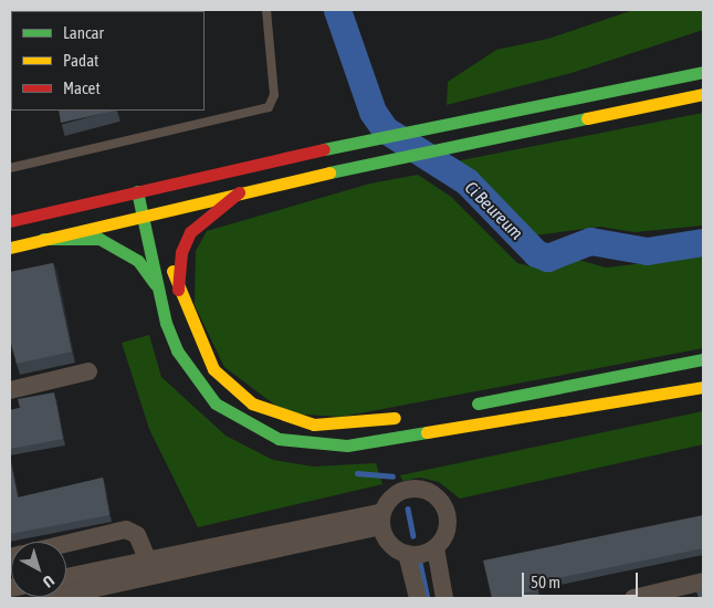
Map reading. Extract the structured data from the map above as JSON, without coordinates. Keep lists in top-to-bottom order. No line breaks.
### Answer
{"water":["Ci Beureum"],"legend":["Lancar","Padat","Macet"],"scale_bar":"50 m","north":"bottom right"}
